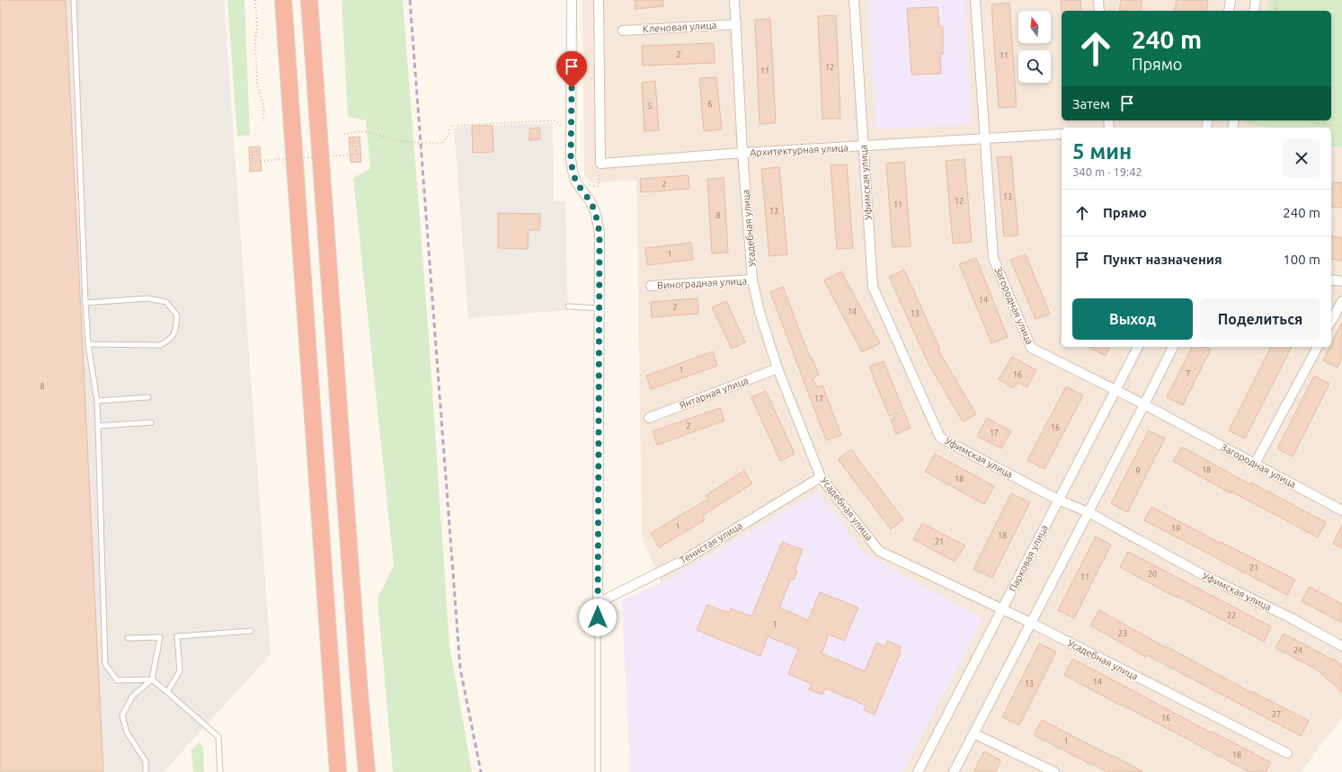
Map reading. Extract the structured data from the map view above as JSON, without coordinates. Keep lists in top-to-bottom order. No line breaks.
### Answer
{"streets":{"street":["Кленовая улица","Архитектурная улица","Уфимская улица","Усадебная улица","Виноградная улица","Загородная улица","Янтарная улица","Тенистая улица","Парковая улица"]},"crossings":[["Кленовая улица","Усадебная улица"],["Архитектурная улица","Уфимская улица"],["Архитектурная улица","Усадебная улица"],["Архитектурная улица","Загородная улица"],["Уфимская улица","Парковая улица"],["Усадебная улица","Виноградная улица"],["Усадебная улица","Янтарная улица"],["Усадебная улица","Тенистая улица"],["Усадебная улица","Парковая улица"],["Загородная улица","Парковая улица"]],"house_numbers":["2","11","12","11","6","5","2","13","12","11","13","8","1","14","2","14","13","1","7","16","8","17","2","16","17","18","9","18","1","19","18","21","21","20","11","22","1","23","24","14","13","27","16","1","18"],"north":"top","page":{"turn":["240 m","Прямо"],"then":"Затем","heading":["5 мин","340 m · 19:42"],"list":[{"name":"Прямо","value":"240 m"},{"name":"Пункт назначения","value":"100 m"}],"buttons":["Выход","Поделиться"]}}
